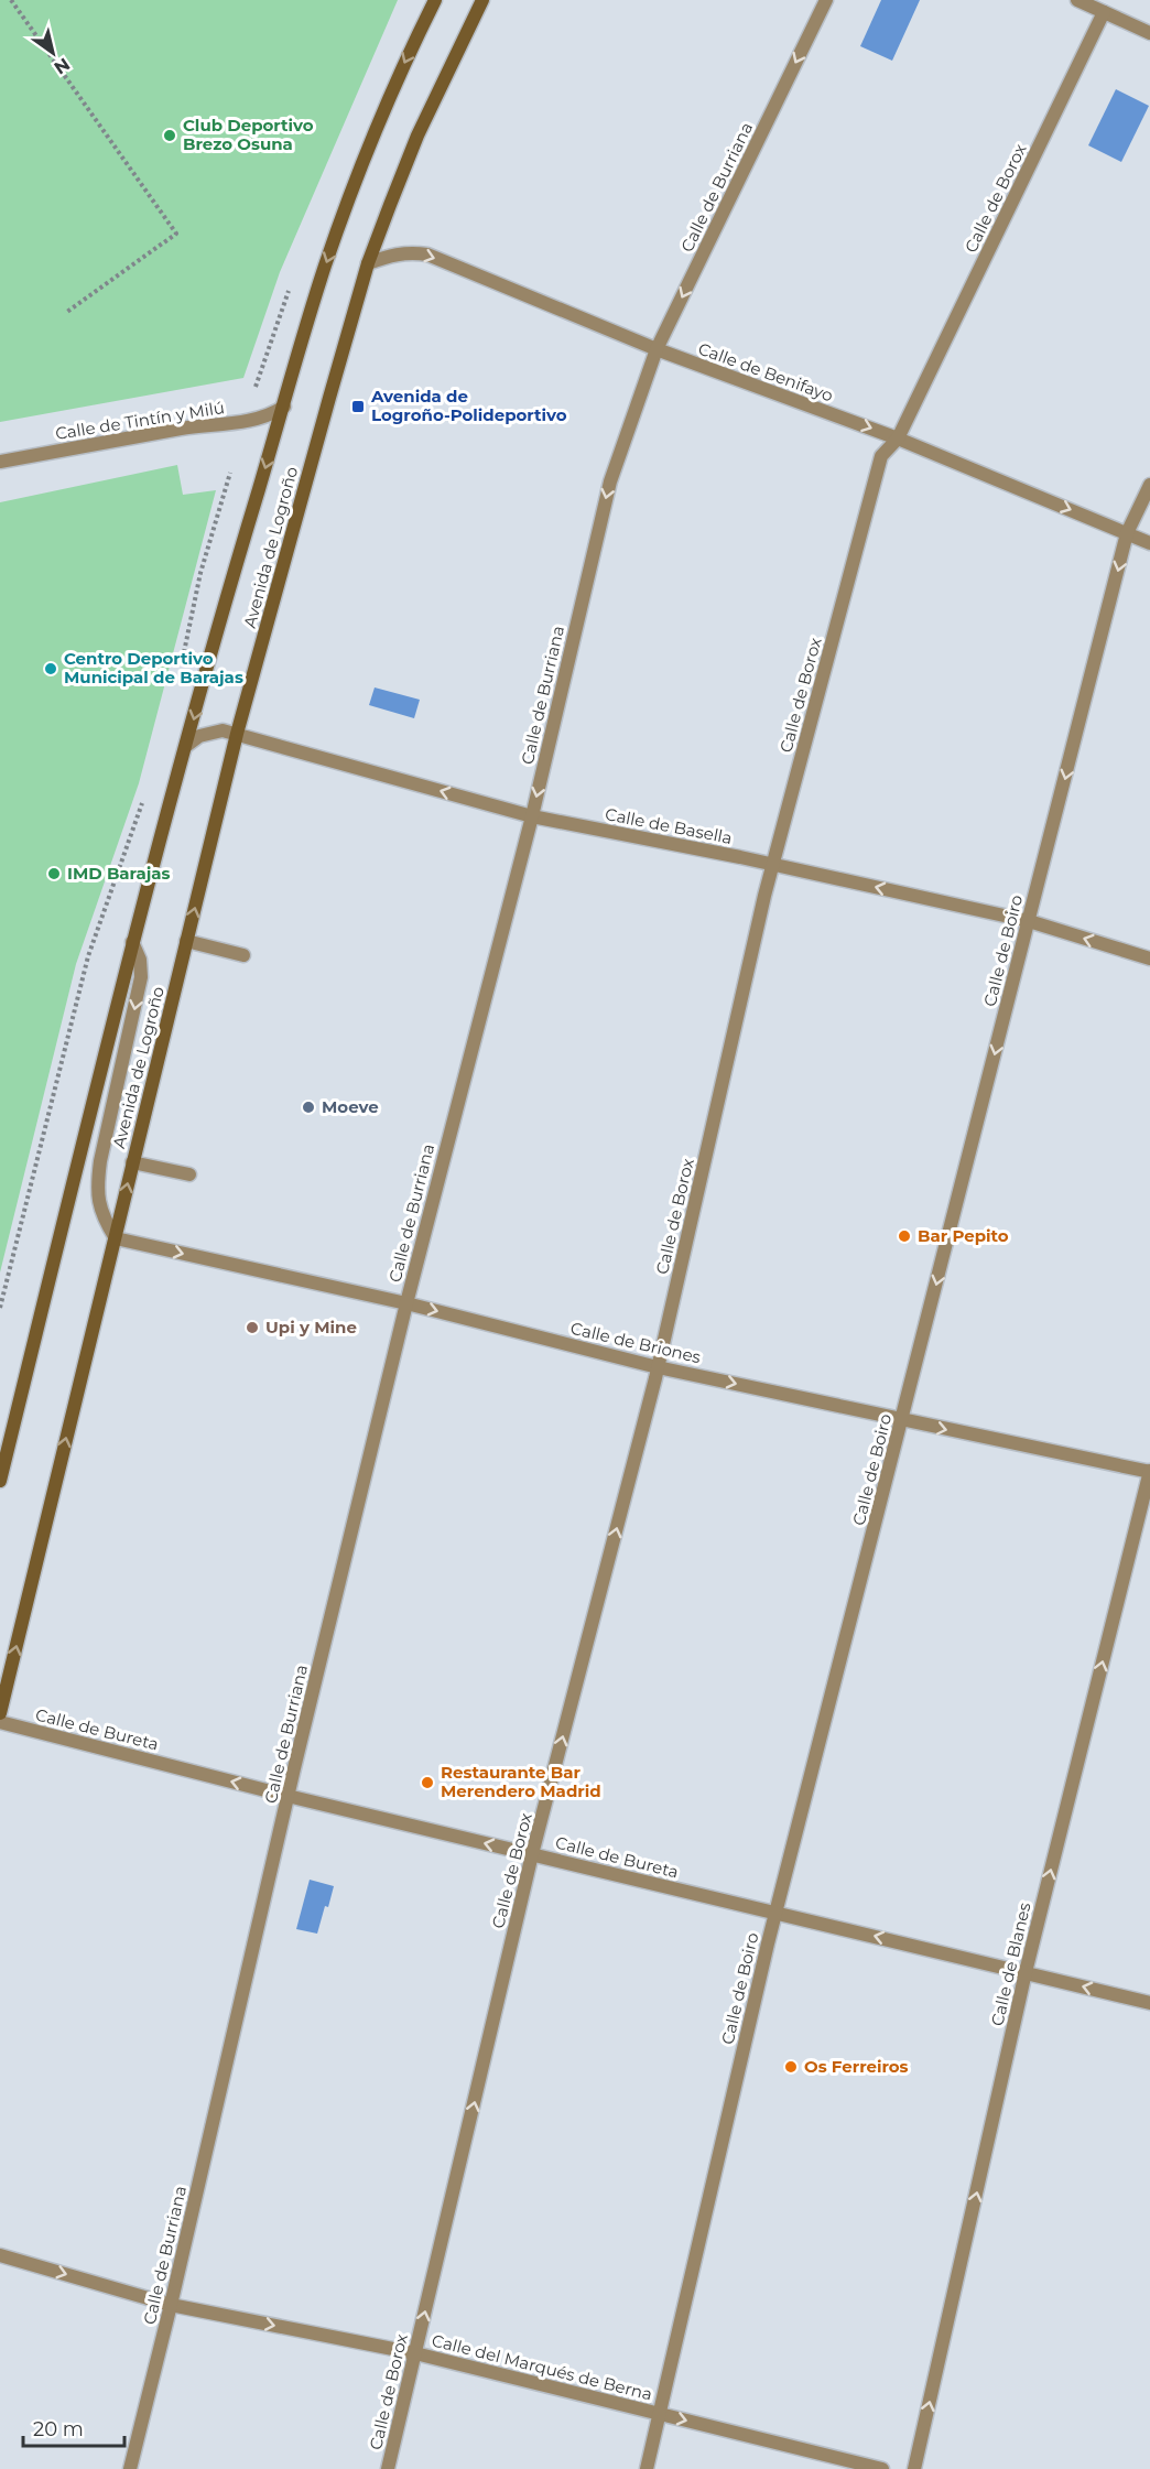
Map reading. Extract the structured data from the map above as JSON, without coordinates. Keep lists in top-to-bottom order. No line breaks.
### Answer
{"streets":{"main road":["Avenida de Logroño"],"street":["Calle de Burriana","Calle de Borox","Calle de Benifayo","Calle de Tintín y Milú","Calle de Basella","Calle de Boiro","Calle de Briones","Calle de Bureta","Calle de Blanes","Calle del Marqués de Berna"]},"crossings":[["Calle de Burriana","Calle de Benifayo"],["Calle de Burriana","Calle de Basella"],["Calle de Burriana","Calle de Briones"],["Calle de Burriana","Calle de Bureta"],["Calle de Burriana","Calle del Marqués de Berna"],["Calle de Borox","Calle de Benifayo"],["Calle de Borox","Calle de Basella"],["Calle de Borox","Calle de Briones"],["Calle de Borox","Calle de Bureta"],["Calle de Borox","Calle del Marqués de Berna"],["Calle de Benifayo","Avenida de Logroño"],["Calle de Benifayo","Calle de Boiro"],["Calle de Tintín y Milú","Avenida de Logroño"],["Avenida de Logroño","Calle de Basella"],["Avenida de Logroño","Calle de Briones"],["Calle de Basella","Calle de Boiro"],["Calle de Boiro","Calle de Briones"],["Calle de Boiro","Calle de Bureta"],["Calle de Boiro","Calle del Marqués de Berna"],["Calle de Briones","Calle de Blanes"],["Calle de Bureta","Calle de Blanes"]],"one_way":["Calle de Borox","Calle de Benifayo","Calle de Basella","Calle de Boiro","Calle de Briones","Calle de Bureta","Calle de Blanes","Calle del Marqués de Berna"],"places":{"other":["Club Deportivo Brezo Osuna","Centro Deportivo Municipal de Barajas","IMD Barajas","Moeve","Bar Pepito","Upi y Mine","Restaurante Bar Merendero Madrid","Os Ferreiros"],"transit":["Avenida de Logroño-Polideportivo"]},"scale_bar":"20 m","north":"bottom right"}
